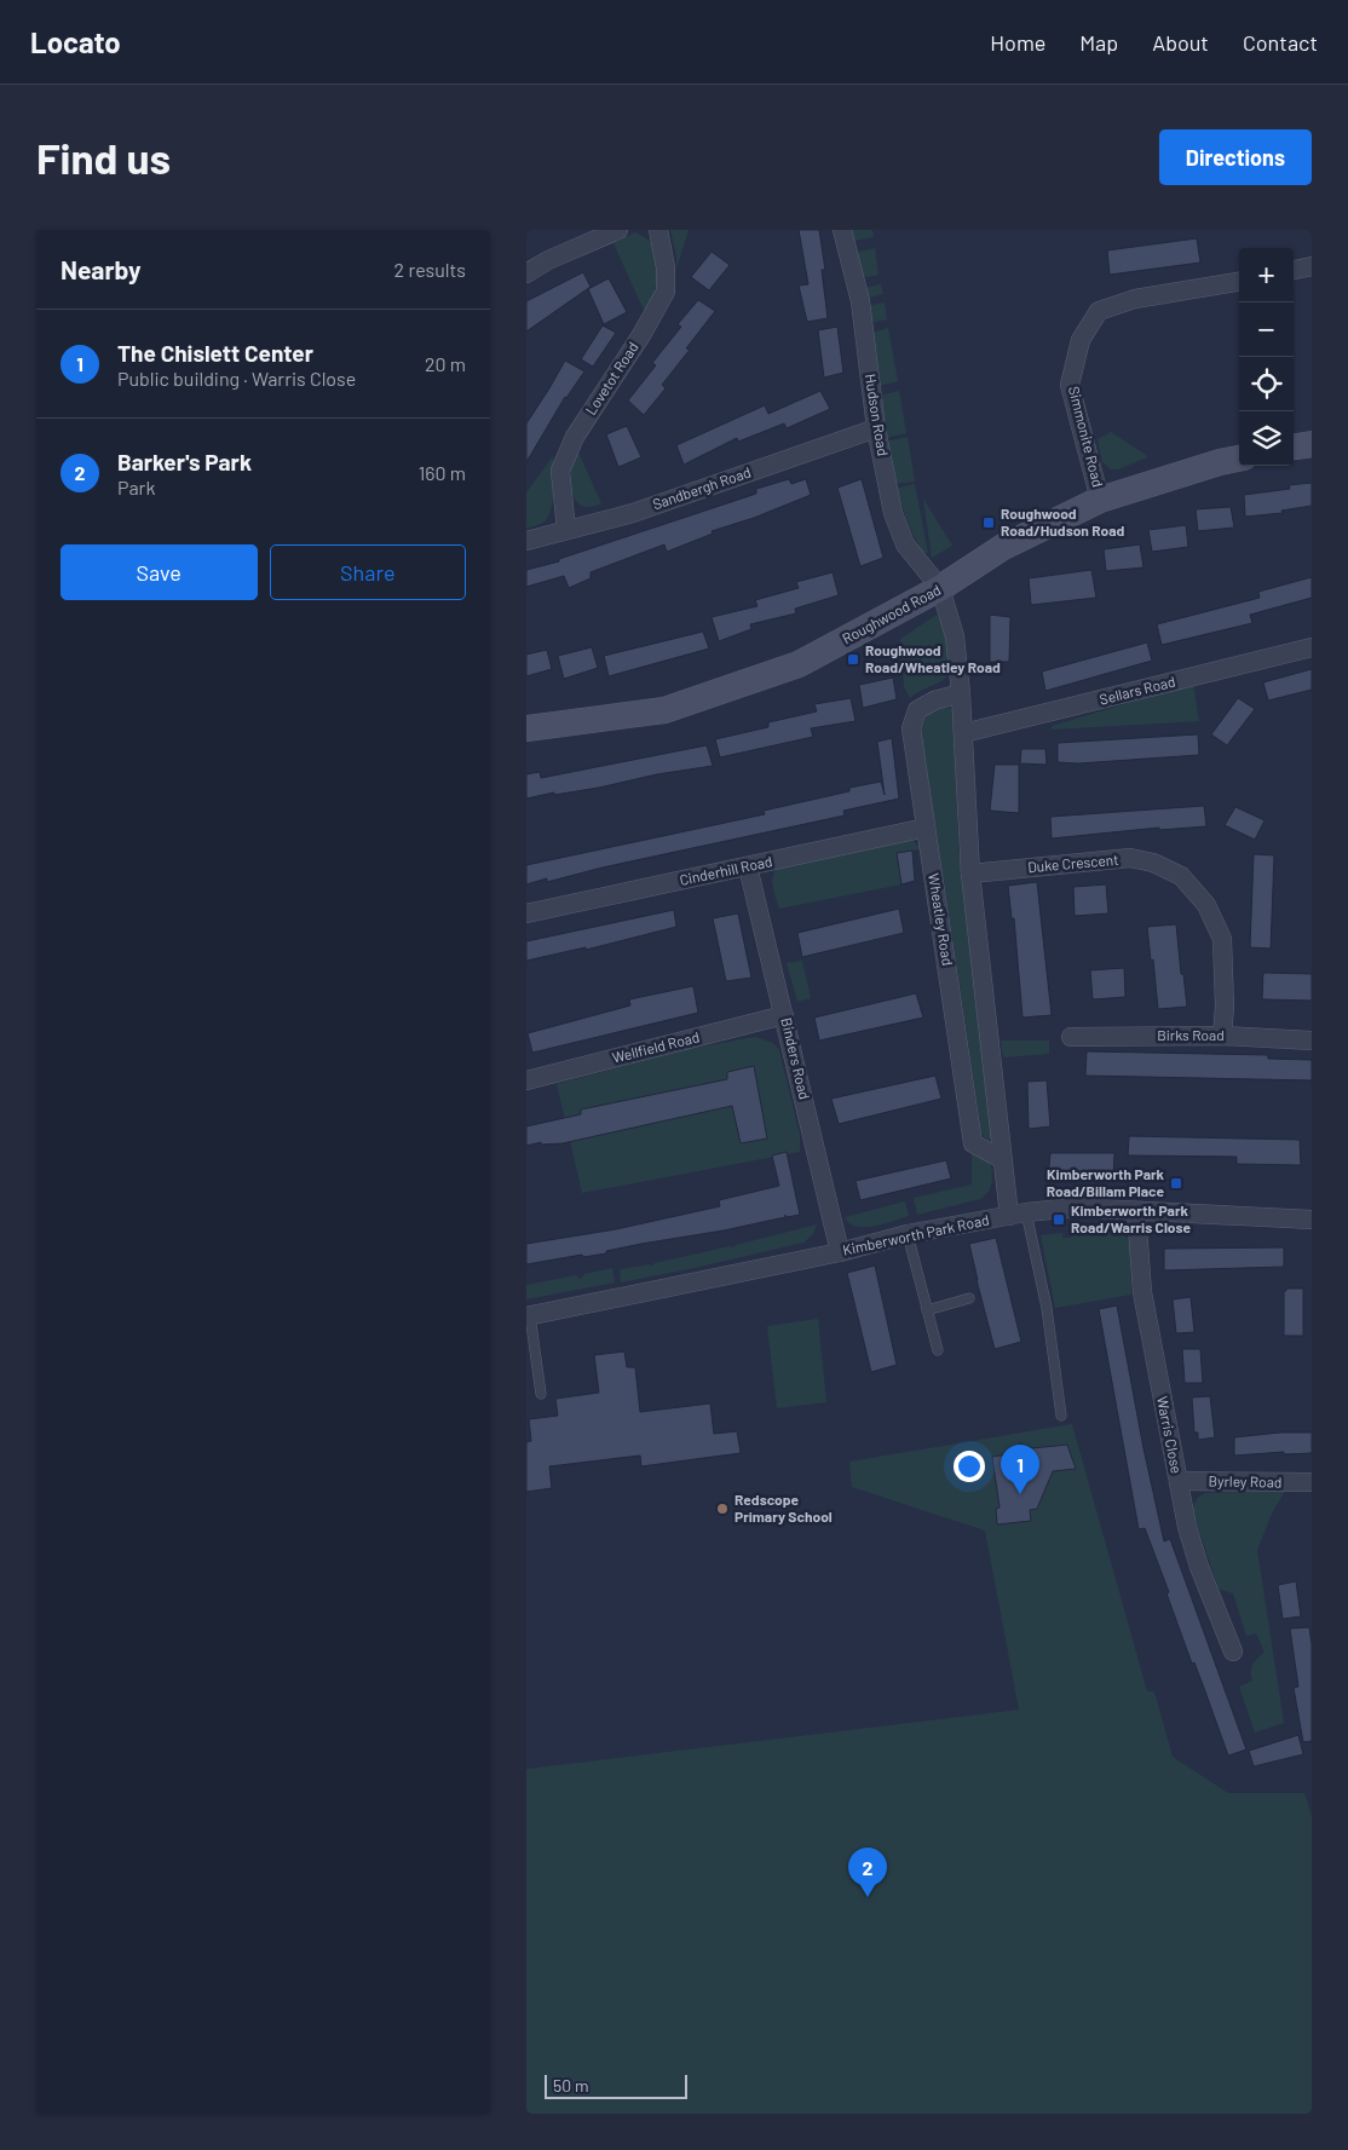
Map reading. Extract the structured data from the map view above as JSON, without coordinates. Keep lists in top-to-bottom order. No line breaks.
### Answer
{"streets":{"street":["Lovetot Road","Hudson Road","Simmonite Road","Sandbergh Road","Roughwood Road","Sellars Road","Duke Crescent","Cinderhill Road","Wheatley Road","Birks Road","Wellfield Road","Binders Road","Kimberworth Park Road","Warris Close","Byrley Road"]},"crossings":[["Lovetot Road","Sandbergh Road"],["Hudson Road","Sandbergh Road"],["Hudson Road","Roughwood Road"],["Simmonite Road","Roughwood Road"],["Duke Crescent","Birks Road"],["Cinderhill Road","Wheatley Road"],["Cinderhill Road","Binders Road"],["Wellfield Road","Binders Road"],["Binders Road","Kimberworth Park Road"],["Kimberworth Park Road","Warris Close"],["Warris Close","Byrley Road"]],"places":{"transit":["Roughwood Road/Hudson Road","Roughwood Road/Wheatley Road","Kimberworth Park Road/Billam Place","Kimberworth Park Road/Warris Close"],"other":["Redscope Primary School"]},"scale_bar":"50 m","page":{"header":"Locato","nav":["Home","Map","About","Contact"],"buttons":["Directions",["Save","Share"]],"title":"Find us","heading":["Nearby","2 results"],"map_buttons":["+","−"],"list":[{"mark":"1","name":"The Chislett Center","note":"Public building · Warris Close","value":"20 m"},{"mark":"2","name":"Barker's Park","note":"Park","value":"160 m"}],"pins":["1","2"],"scale":"50 m"}}
